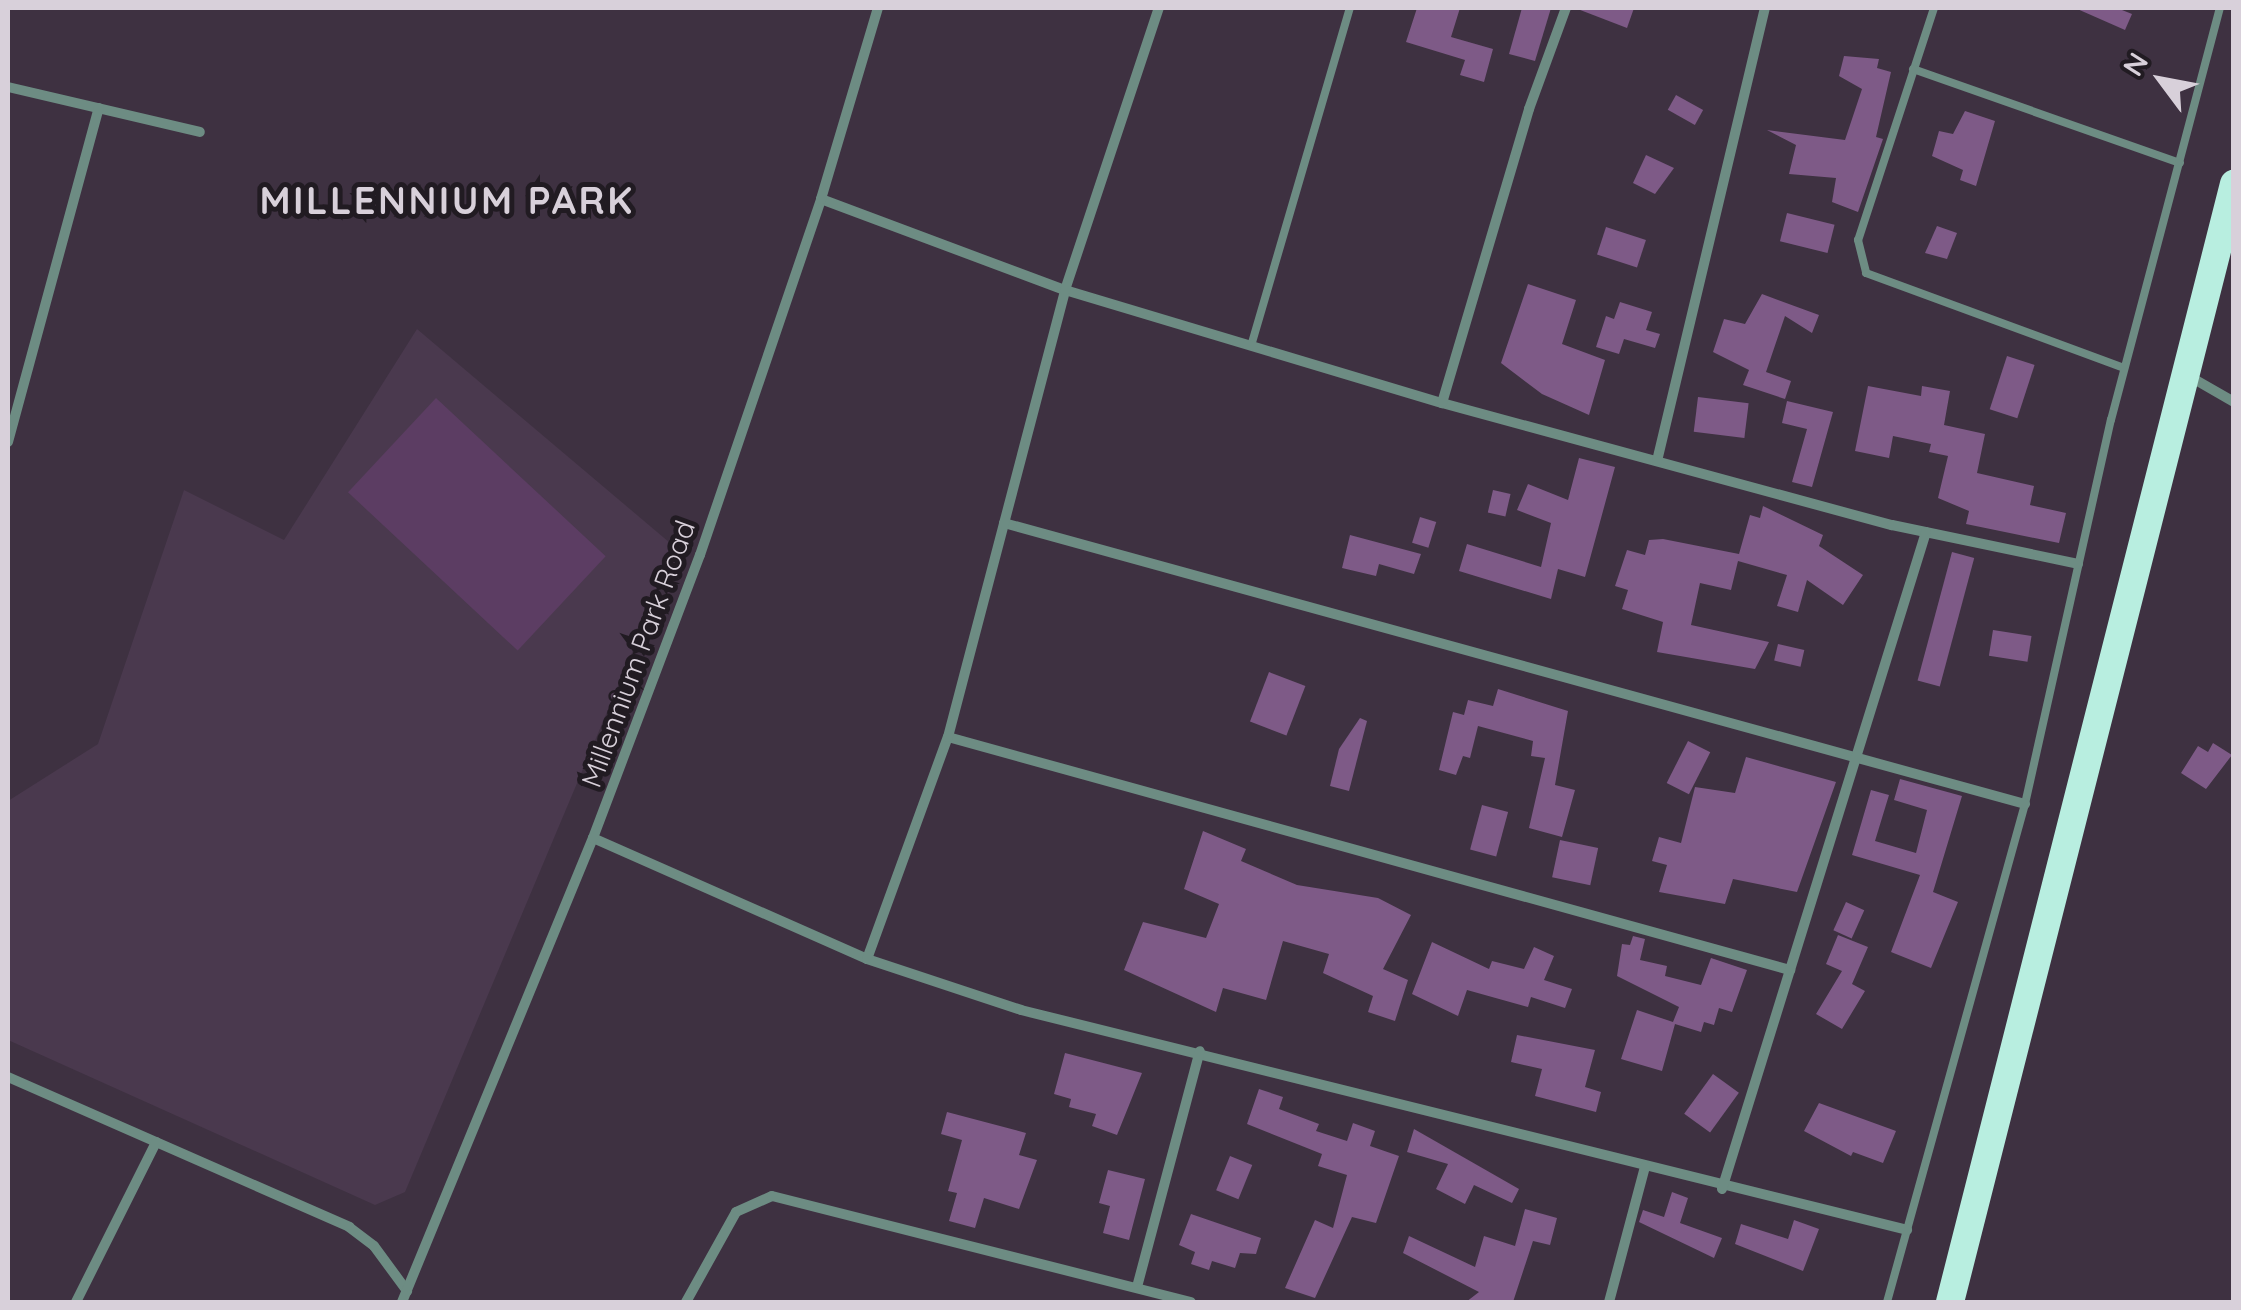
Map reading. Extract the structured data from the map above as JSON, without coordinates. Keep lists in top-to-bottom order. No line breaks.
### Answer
{"streets":{"street":["Millennium Park Road"]},"districts":["MILLENNIUM PARK"],"north":"top left"}
